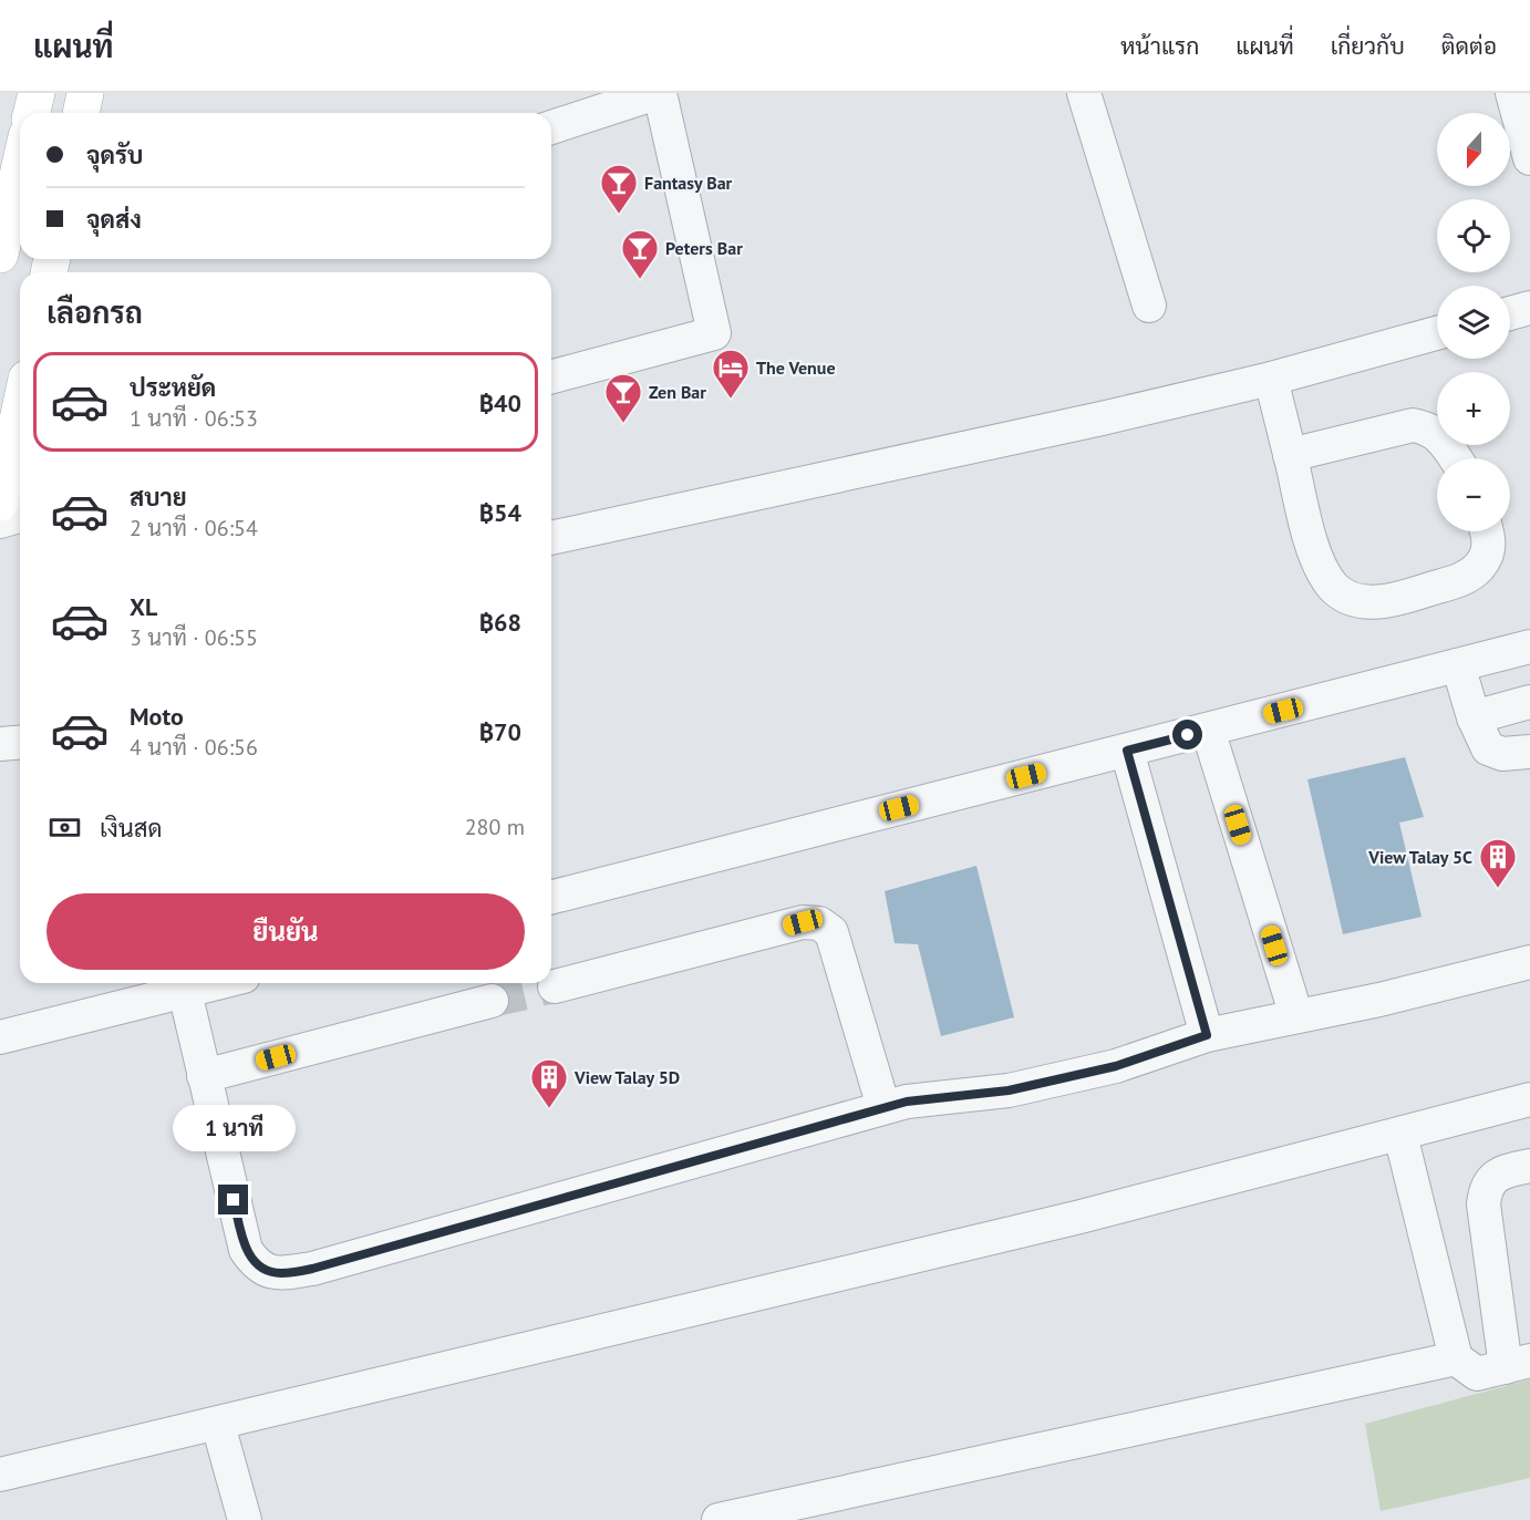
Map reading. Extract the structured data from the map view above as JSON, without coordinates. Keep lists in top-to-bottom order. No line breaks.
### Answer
{"places":{"bar":["Fantasy Bar","Peters Bar","Zen Bar"],"hotel":["The Venue"],"building":["View Talay 5C","View Talay 5D"]},"north":"bottom","page":{"header":"แผนที่","nav":["หน้าแรก","แผนที่","เกี่ยวกับ","ติดต่อ"],"map_buttons":["+","−"],"banner":["จุดรับ","จุดส่ง"],"heading":"เลือกรถ","list":[{"name":"ประหยัด","note":"1 นาที · 06:53","value":"฿40"},{"name":"สบาย","note":"2 นาที · 06:54","value":"฿54"},{"name":"XL","note":"3 นาที · 06:55","value":"฿68"},{"name":"Moto","note":"4 นาที · 06:56","value":"฿70"}],"pay":["เงินสด","280 m"],"buttons":"ยืนยัน","bubble":"1 นาที"}}
